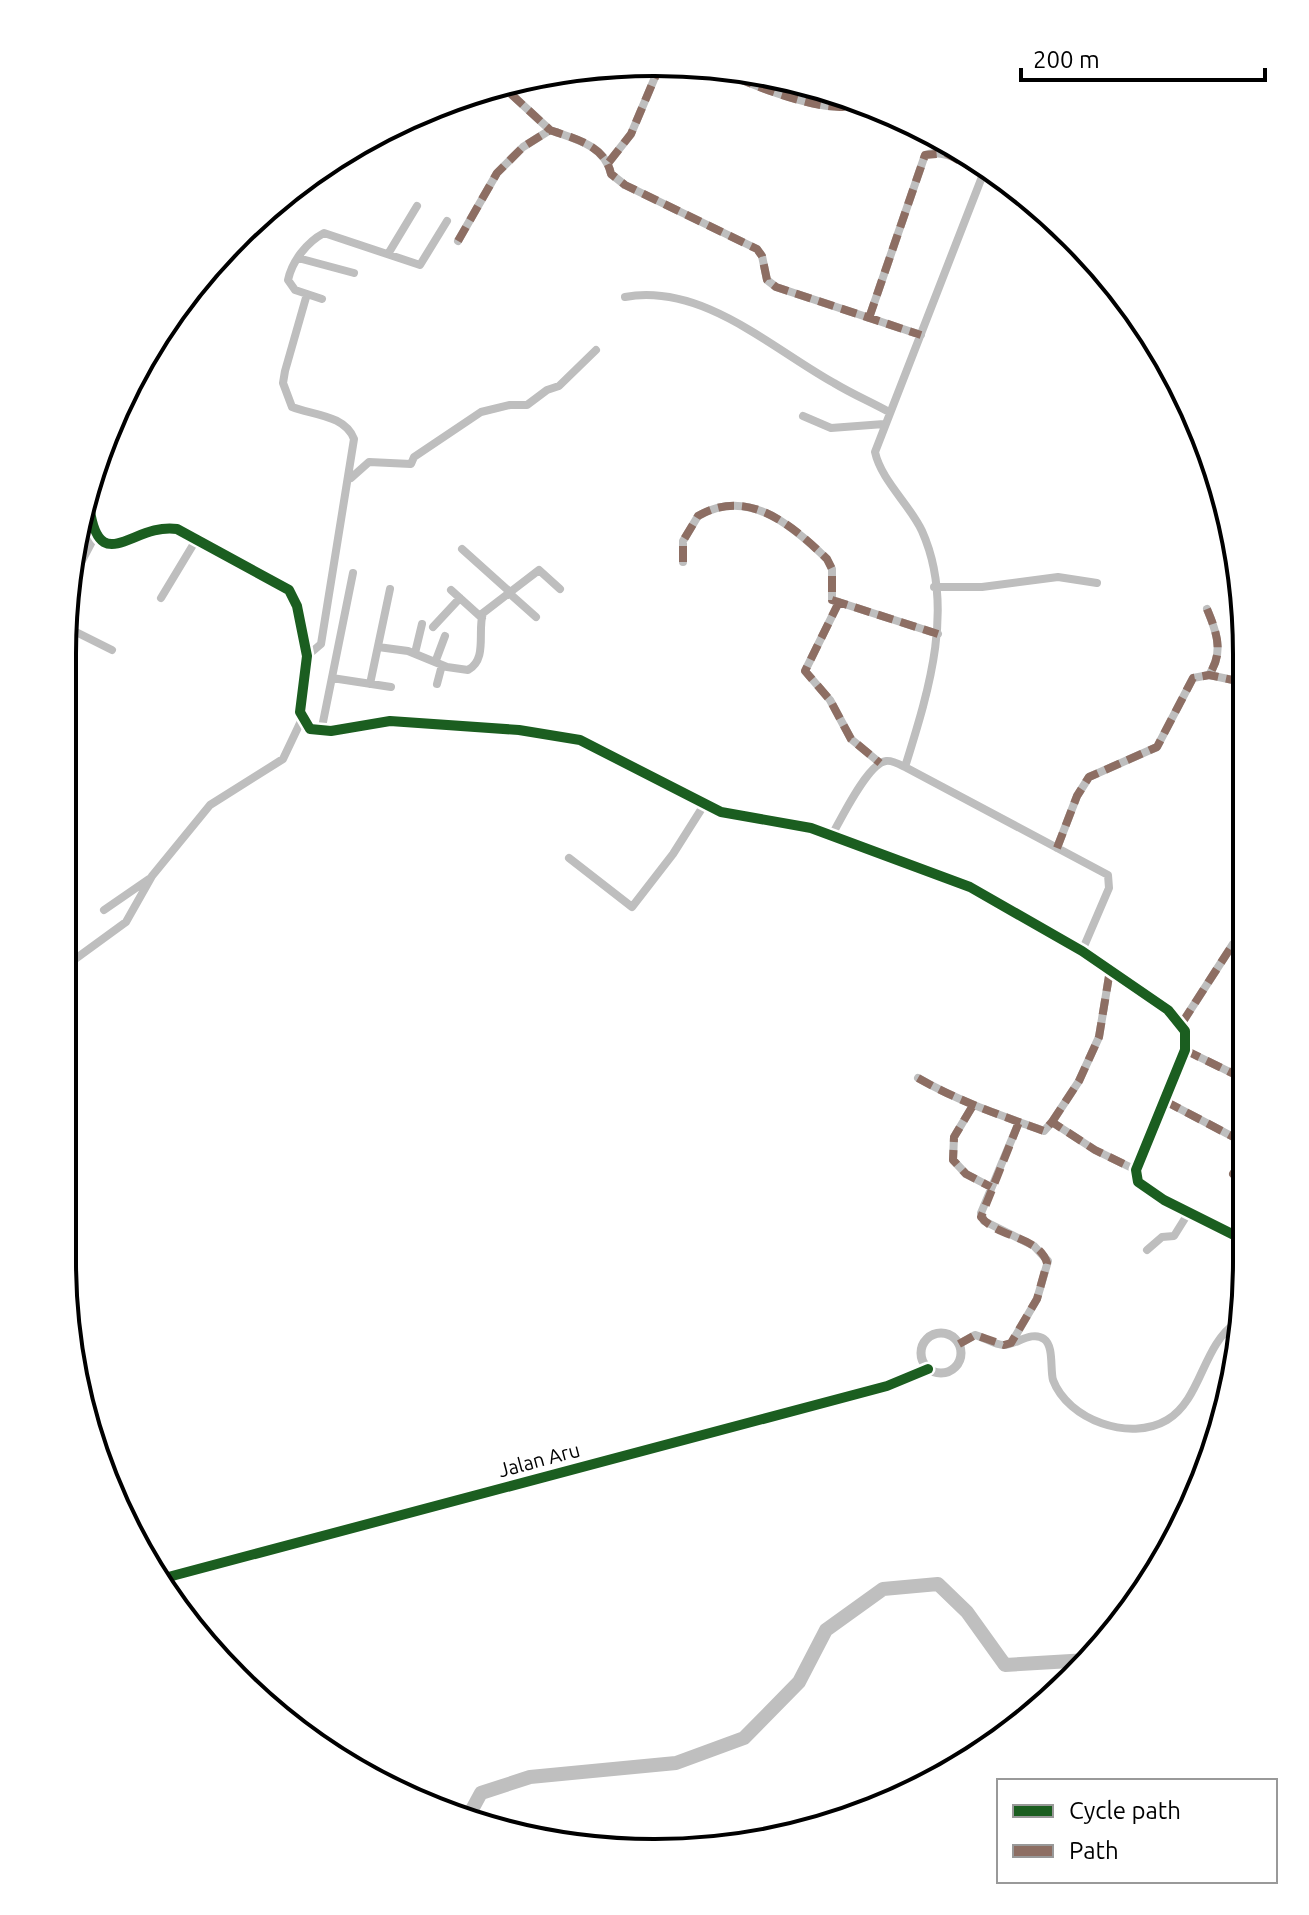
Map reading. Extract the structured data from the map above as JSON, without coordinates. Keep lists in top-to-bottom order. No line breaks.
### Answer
{"streets":{"street":["Jalan Aru"]},"legend":["Cycle path","Path"],"scale_bar":"200 m"}
